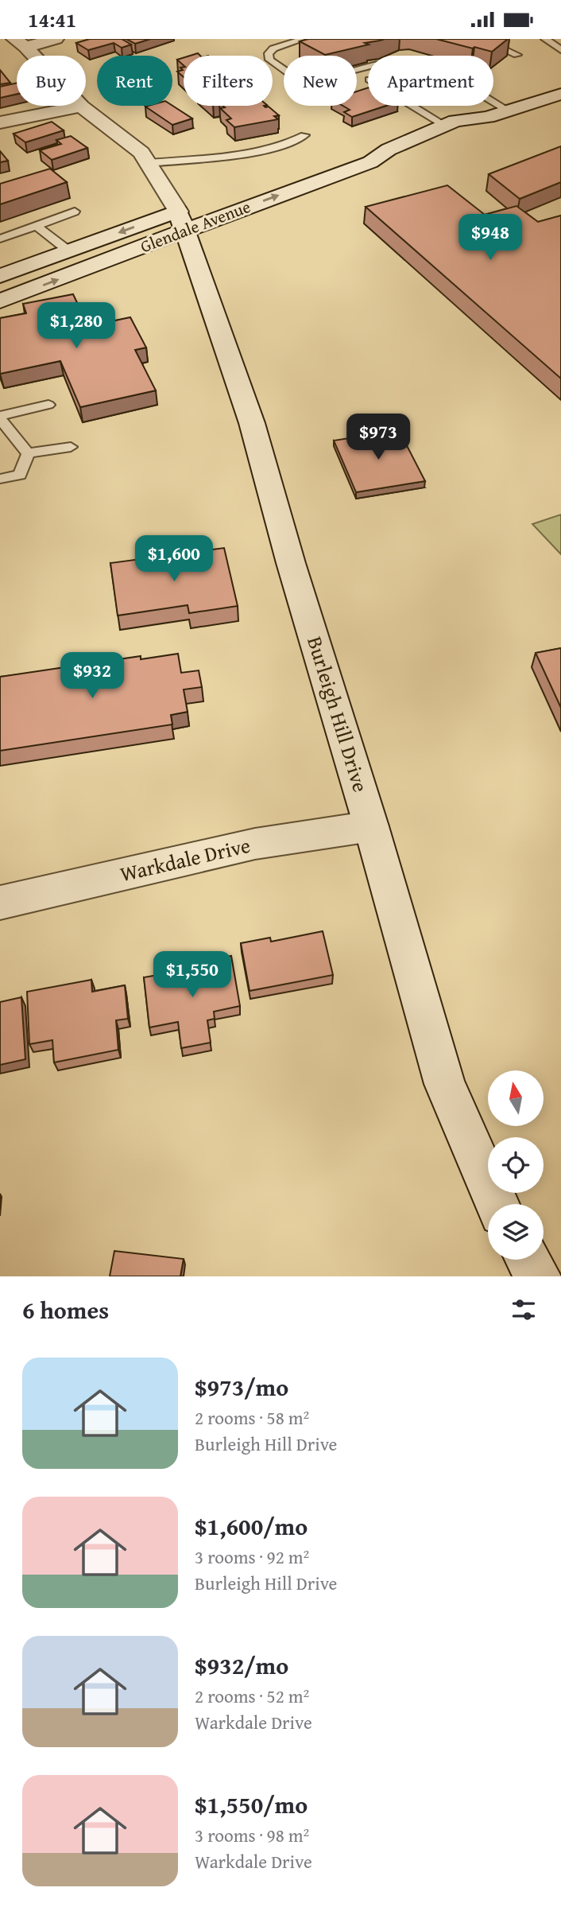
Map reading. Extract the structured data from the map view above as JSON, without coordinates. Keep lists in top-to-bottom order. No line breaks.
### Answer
{"streets":{"main road":["Glendale Avenue","Burleigh Hill Drive","Warkdale Drive"]},"crossings":[["Glendale Avenue","Burleigh Hill Drive"],["Burleigh Hill Drive","Warkdale Drive"]],"north":"top","page":{"status":"14:41","chip":["Buy","Rent","Filters","New","Apartment"],"price":["$948","$1,280","$973","$1,600","$932","$1,550"],"heading":"6 homes","list":[{"name":"$973/mo","note":"2 rooms · 58 m² · Burleigh Hill Drive"},{"name":"$1,600/mo","note":"3 rooms · 92 m² · Burleigh Hill Drive"},{"name":"$932/mo","note":"2 rooms · 52 m² · Warkdale Drive"},{"name":"$1,550/mo","note":"3 rooms · 98 m² · Warkdale Drive"}]}}
